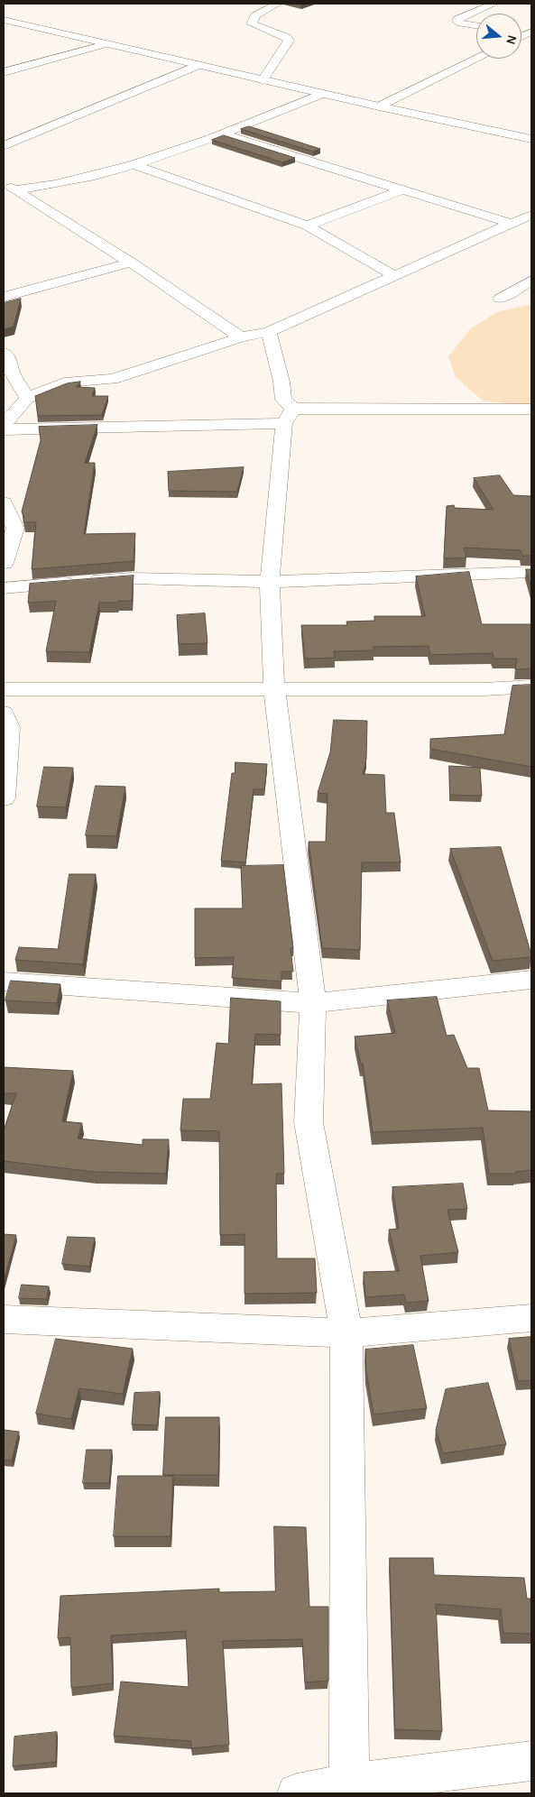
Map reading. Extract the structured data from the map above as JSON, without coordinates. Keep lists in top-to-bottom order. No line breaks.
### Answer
{"north":"right"}
